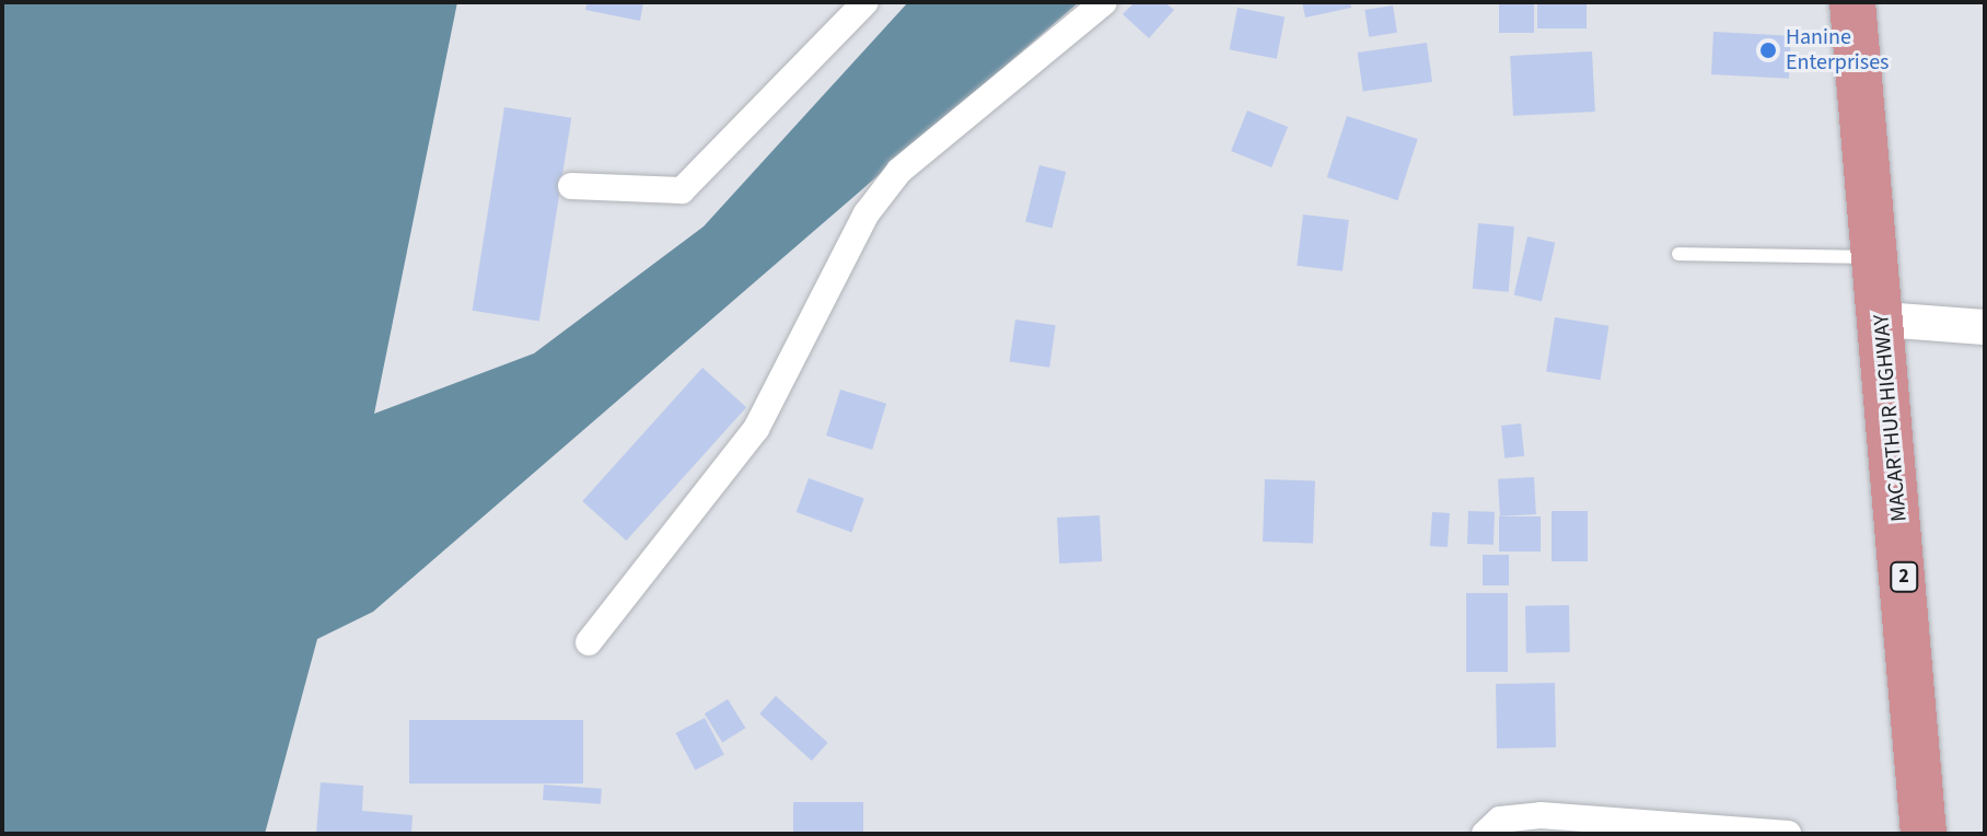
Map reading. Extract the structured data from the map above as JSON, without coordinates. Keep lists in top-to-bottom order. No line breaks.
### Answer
{"streets":{"highway":["MACARTHUR HIGHWAY","2"]},"places":["Hanine Enterprises"]}
